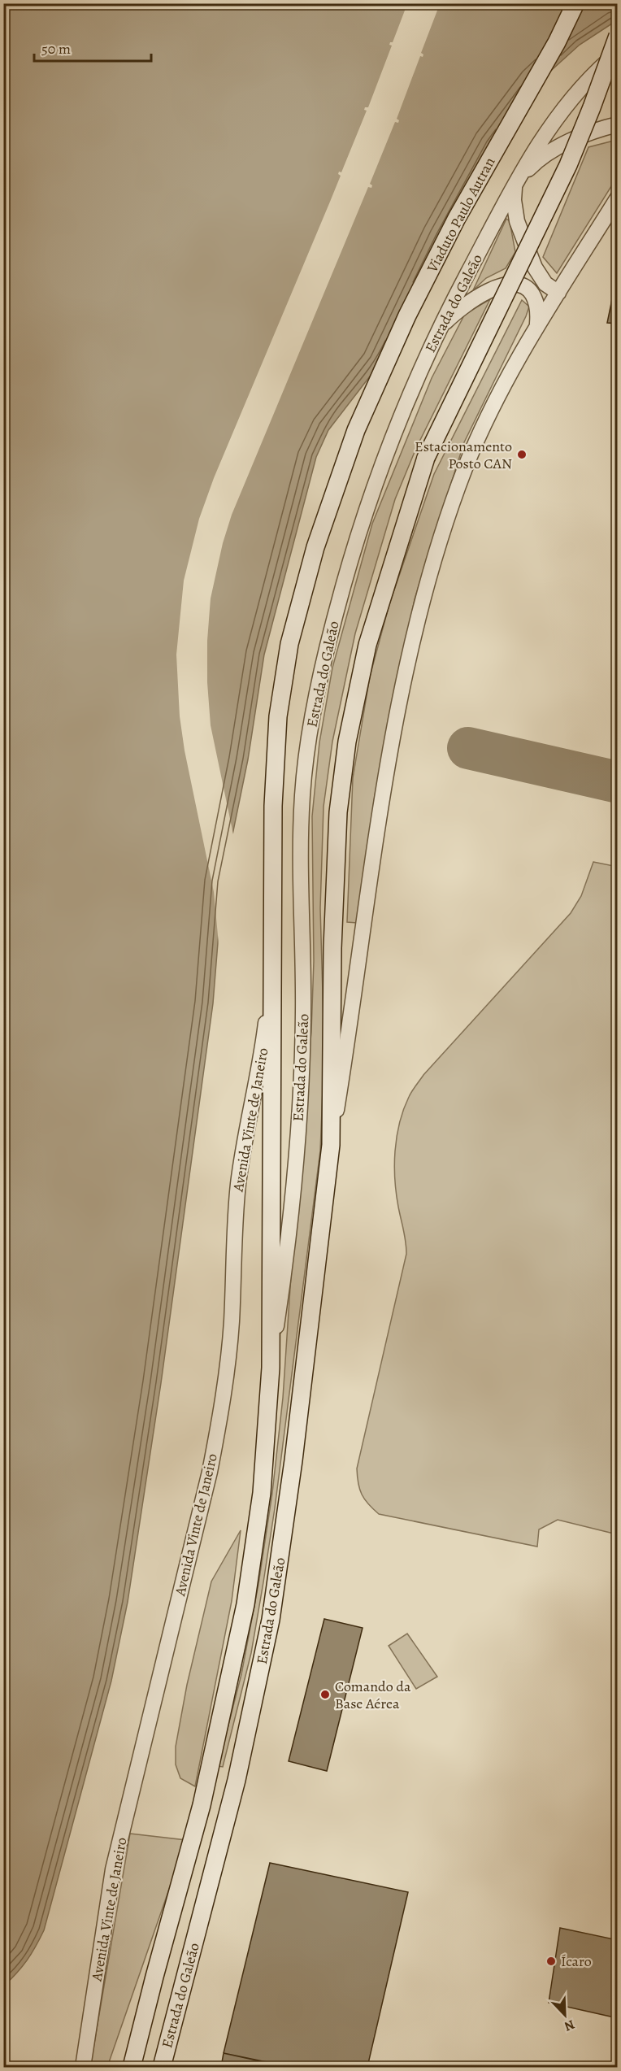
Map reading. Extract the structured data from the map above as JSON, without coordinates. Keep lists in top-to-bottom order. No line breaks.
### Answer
{"streets":{"main road":["Viaduto Paulo Autran","Estrada do Galeão"],"street":["Avenida Vinte de Janeiro"]},"crossings":[["Viaduto Paulo Autran","Estrada do Galeão"],["Estrada do Galeão","Avenida Vinte de Janeiro"]],"places":["Estacionamento Posto CAN","Comando da Base Aérea","Ícaro"],"scale_bar":"50 m","north":"bottom right"}
